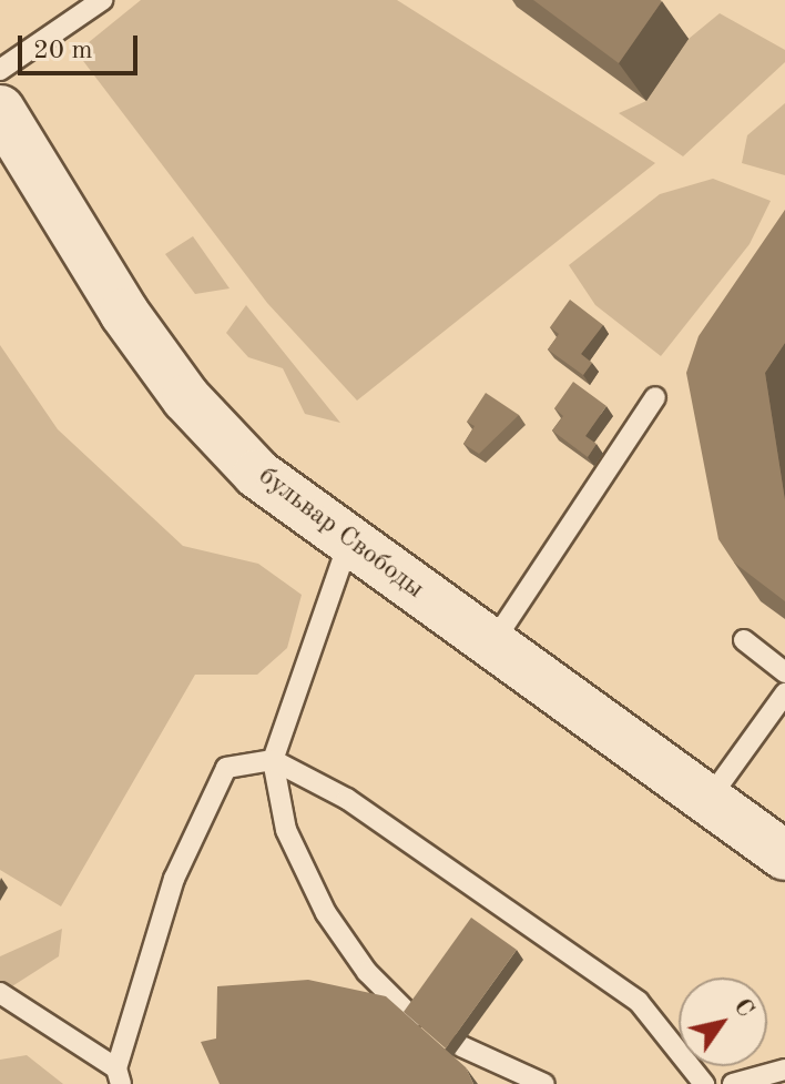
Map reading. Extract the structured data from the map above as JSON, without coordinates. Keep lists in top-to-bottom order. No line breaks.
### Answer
{"streets":{"main road":["бульвар Свободы"]},"scale_bar":"20 m","north":"top right"}
